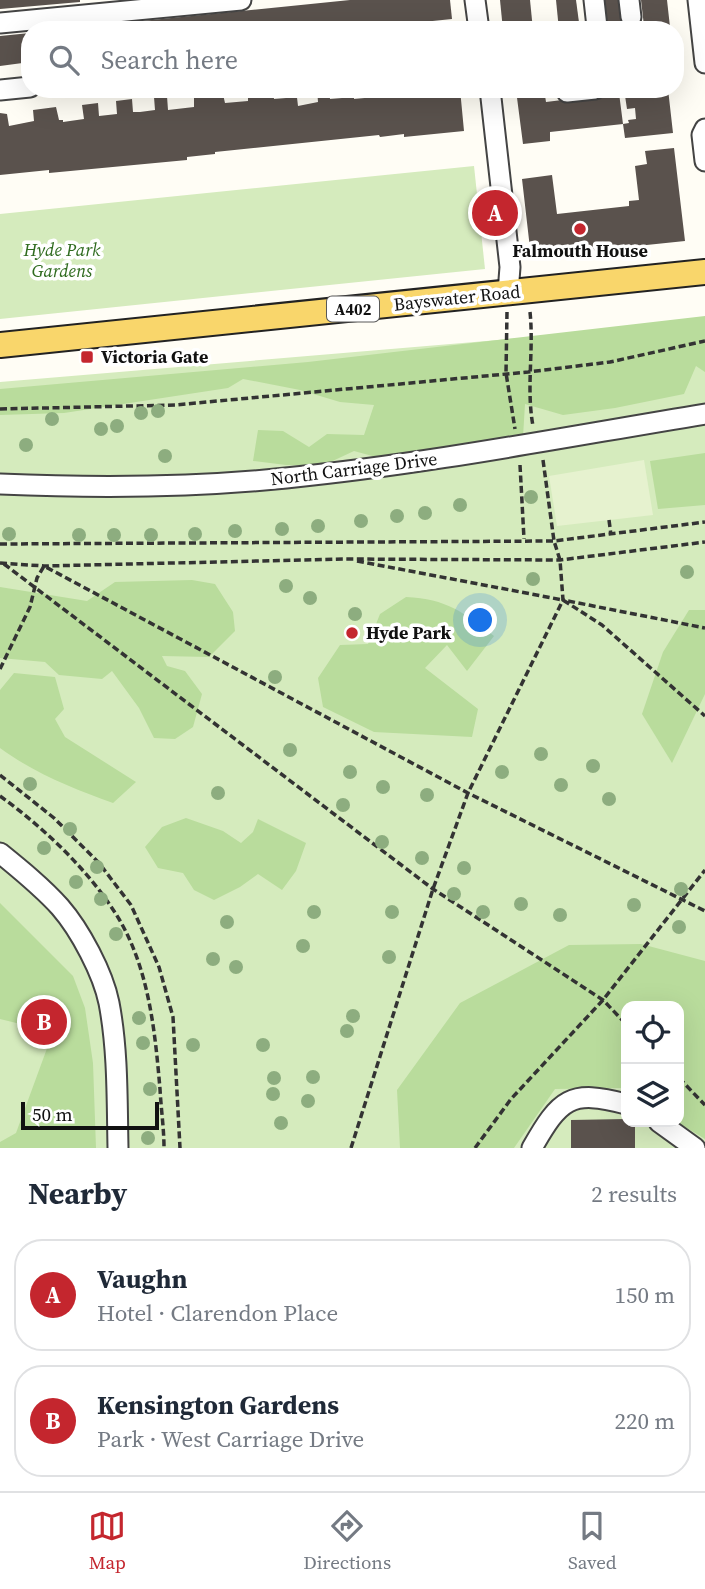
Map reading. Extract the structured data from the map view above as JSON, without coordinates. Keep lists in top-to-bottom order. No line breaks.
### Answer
{"streets":{"main road":["Bayswater Road","A402"],"street":["North Carriage Drive"]},"parks":["Hyde Park Gardens"],"places":{"other":["Falmouth House","Hyde Park"],"transit":["Victoria Gate"]},"scale_bar":"50 m","page":{"search":"Search here","pins":["A","B"],"scale":"50 m","heading":["Nearby","2 results"],"list":[{"mark":"A","name":"Vaughn","note":"Hotel · Clarendon Place","value":"150 m"},{"mark":"B","name":"Kensington Gardens","note":"Park · West Carriage Drive","value":"220 m"}],"nav":["Map","Directions","Saved"]}}
